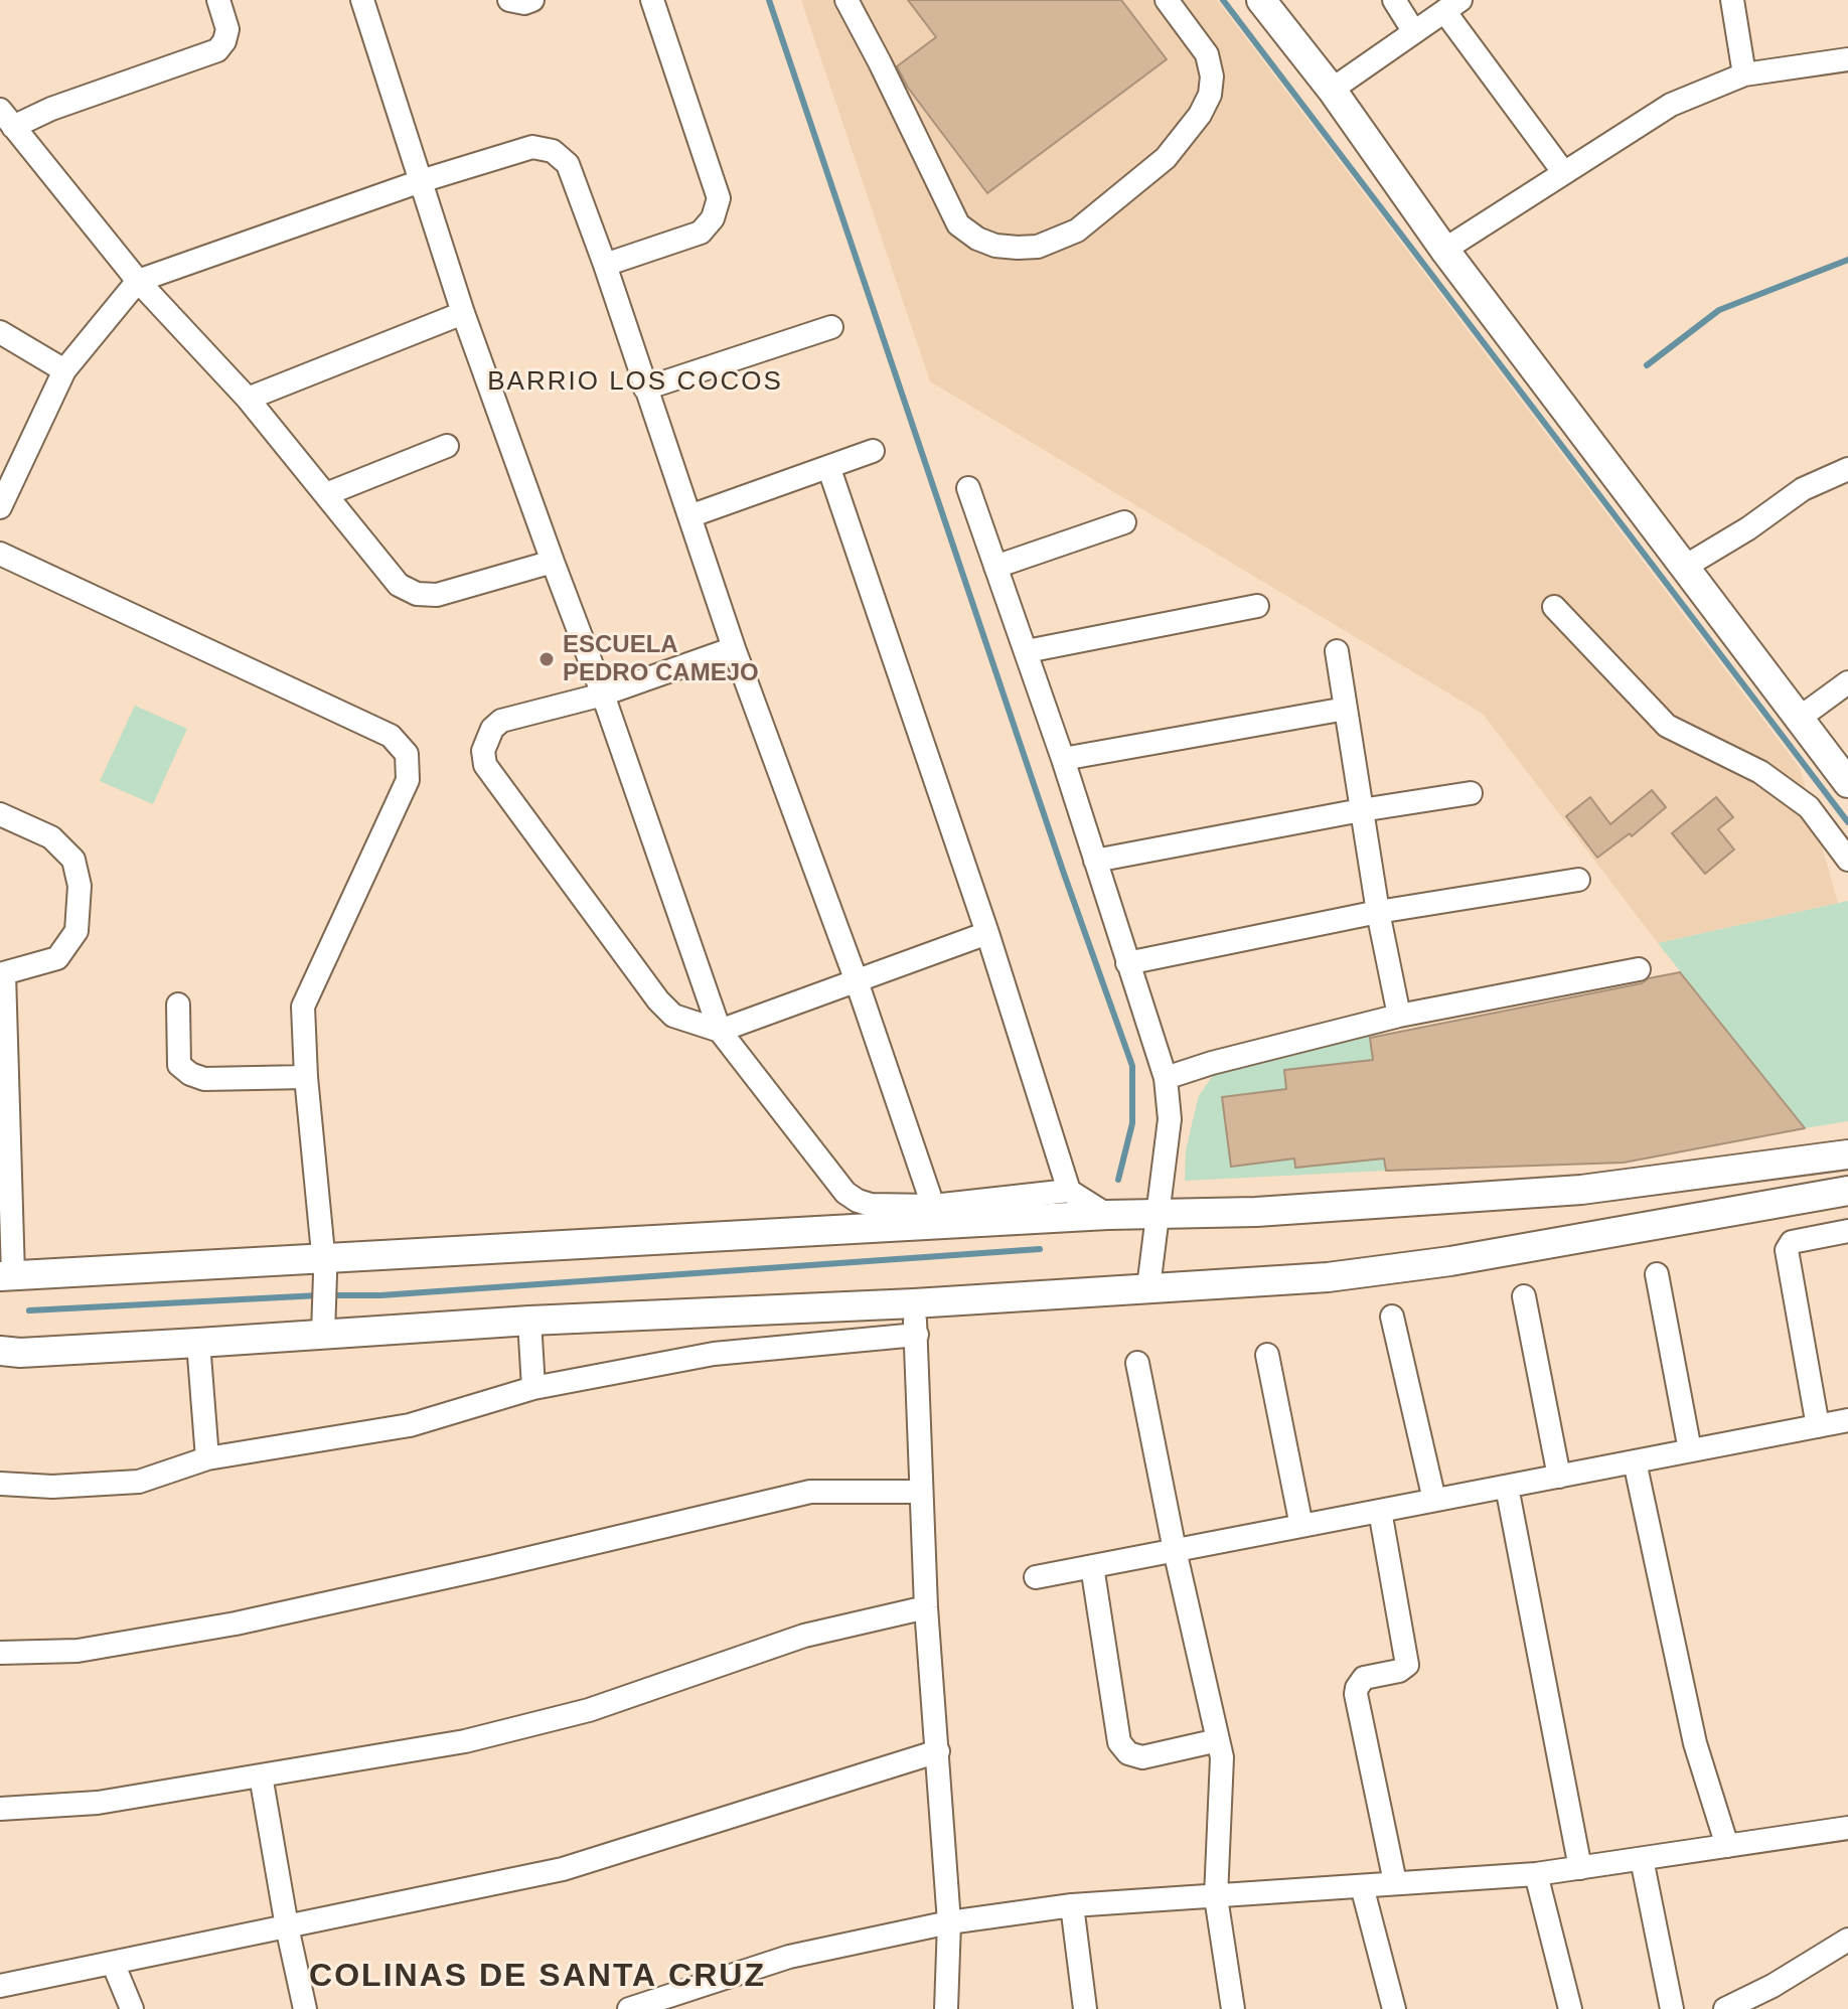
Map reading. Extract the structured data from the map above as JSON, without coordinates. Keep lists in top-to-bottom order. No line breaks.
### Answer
{"districts":["BARRIO LOS COCOS","COLINAS DE SANTA CRUZ"],"places":["ESCUELA PEDRO CAMEJO"]}
